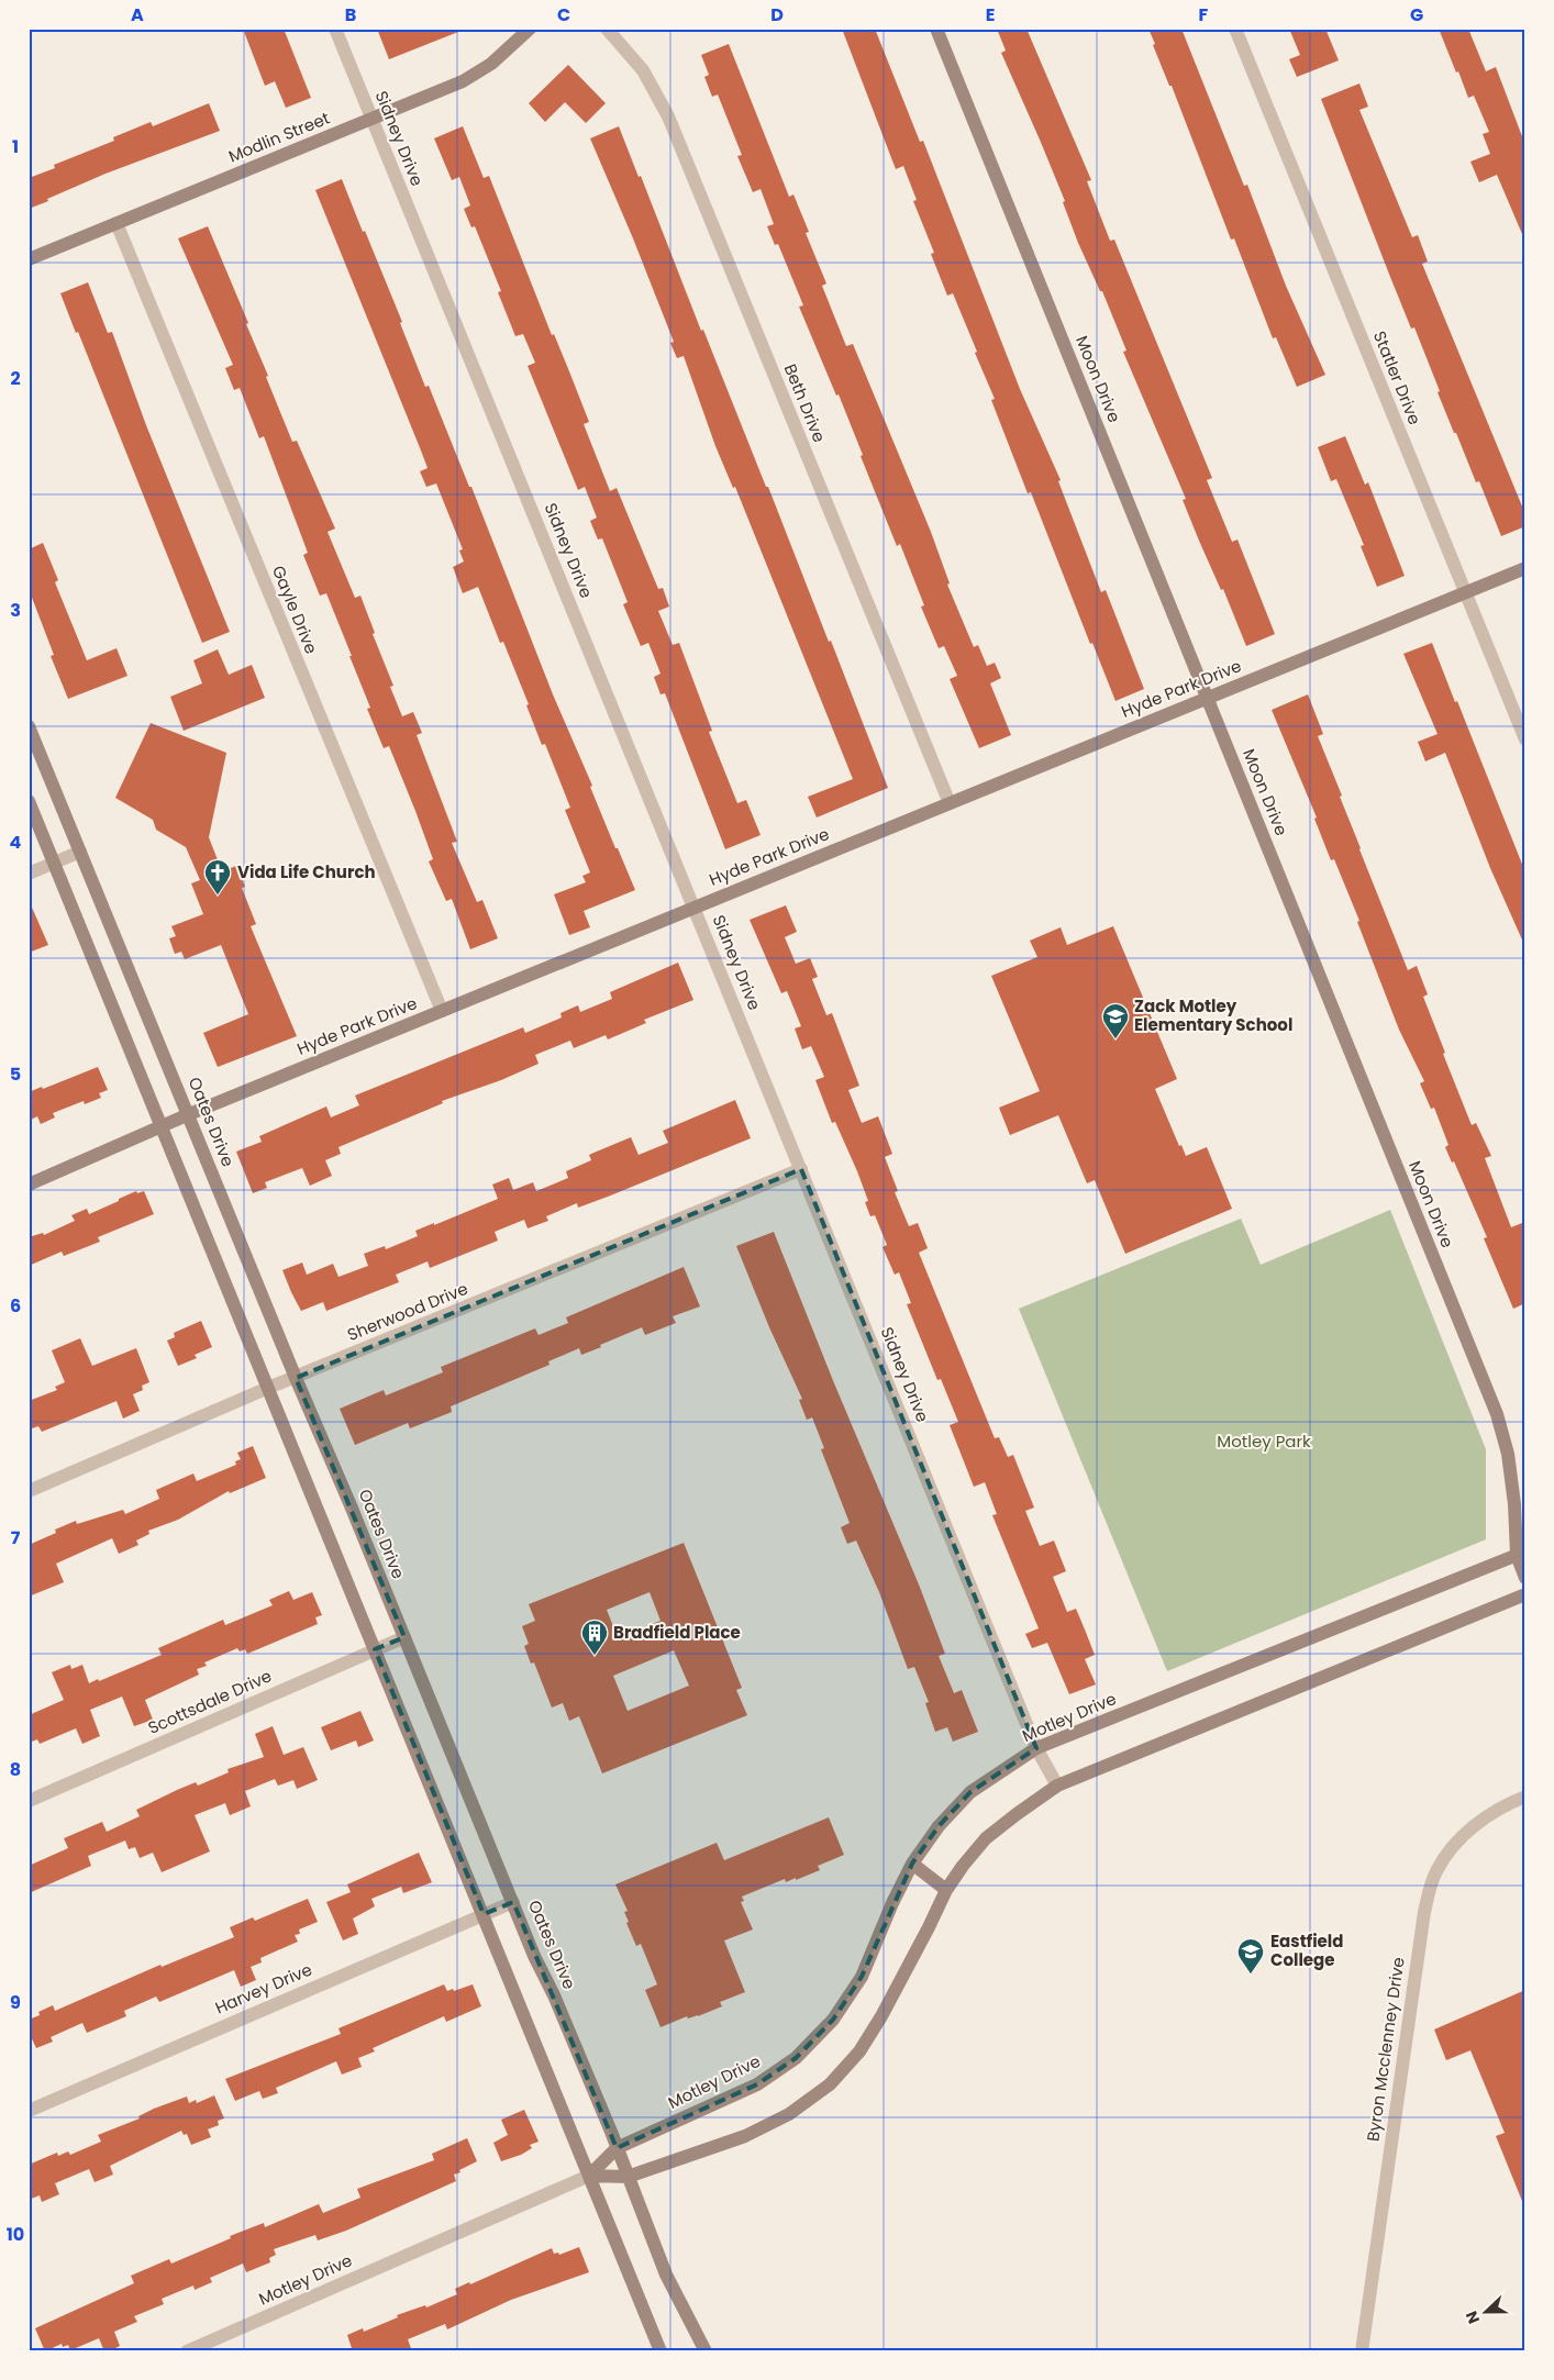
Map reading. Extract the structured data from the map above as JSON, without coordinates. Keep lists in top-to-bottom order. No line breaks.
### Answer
{"streets":{"main road":["Modlin Street","Moon Drive","Hyde Park Drive","Oates Drive","Motley Drive"],"street":["Sidney Drive","Statler Drive","Beth Drive","Gayle Drive","Sherwood Drive","Scottsdale Drive","Harvey Drive","Byron Mcclenney Drive"]},"crossings":[["Modlin Street","Sidney Drive"],["Modlin Street","Gayle Drive"],["Sidney Drive","Hyde Park Drive"],["Sidney Drive","Sherwood Drive"],["Sidney Drive","Motley Drive"],["Statler Drive","Hyde Park Drive"],["Moon Drive","Hyde Park Drive"],["Moon Drive","Motley Drive"],["Beth Drive","Hyde Park Drive"],["Gayle Drive","Hyde Park Drive"],["Hyde Park Drive","Oates Drive"],["Oates Drive","Sherwood Drive"],["Oates Drive","Scottsdale Drive"],["Oates Drive","Motley Drive"],["Oates Drive","Harvey Drive"]],"parks":["Motley Park"],"places":{"church":["Vida Life Church"],"school or university":["Zack Motley Elementary School","Eastfield College"],"building":["Bradfield Place"]},"north":"left","grid":{"columns":["A","B","C","D","E","F","G"],"rows":["1","2","3","4","5","6","7","8","9","10"]}}
